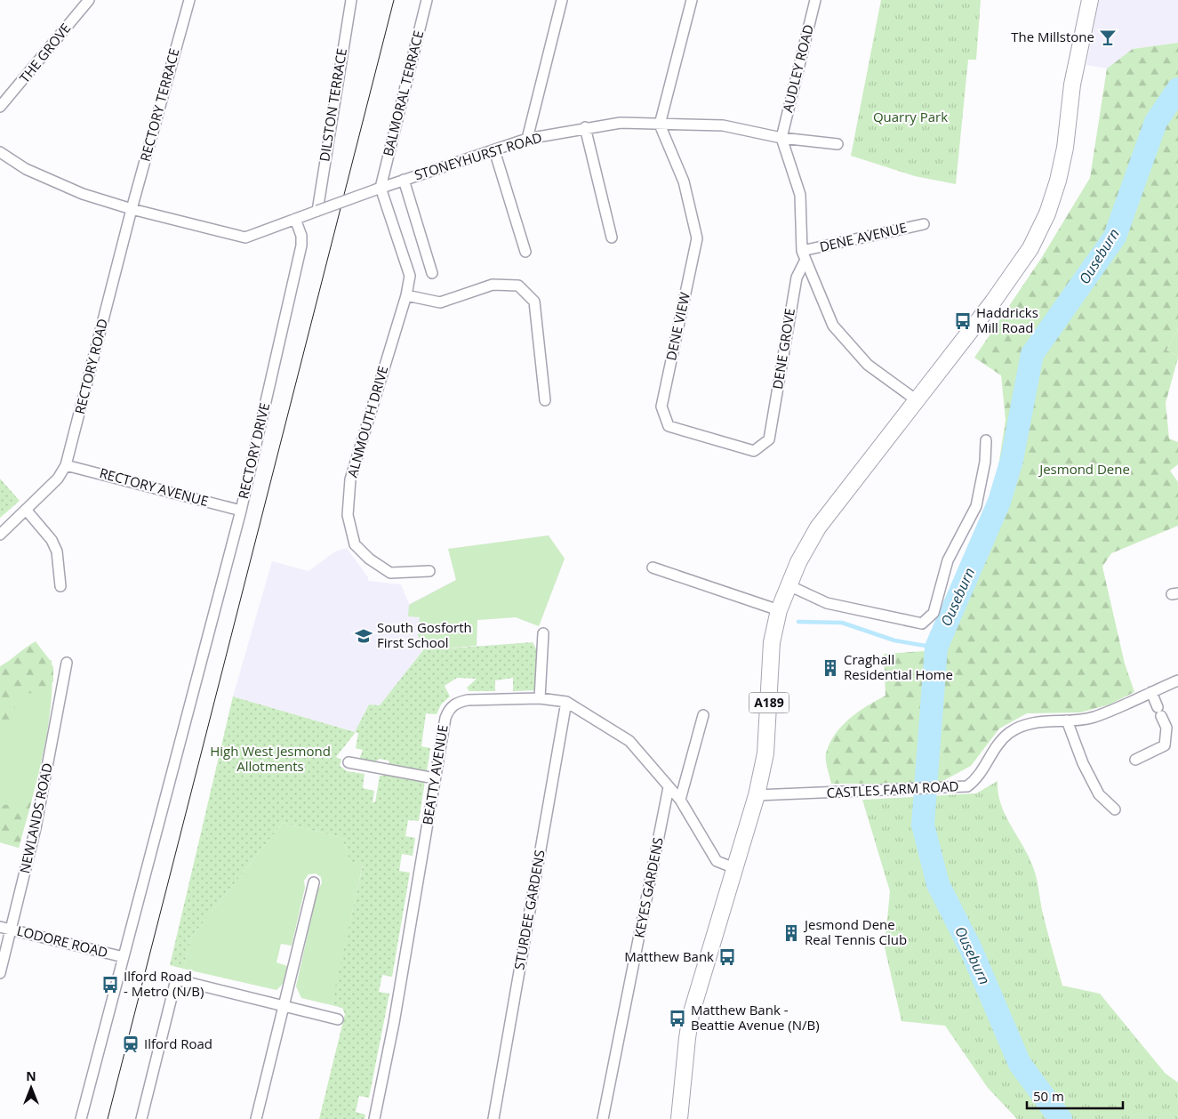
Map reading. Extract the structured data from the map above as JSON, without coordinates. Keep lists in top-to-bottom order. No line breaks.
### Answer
{"streets":{"main road":["A189"],"street":["THE GROVE","AUDLEY ROAD","BALMORAL TERRACE","RECTORY TERRACE","DILSTON TERRACE","STONEYHURST ROAD","DENE AVENUE","DENE VIEW","DENE GROVE","RECTORY ROAD","ALNMOUTH DRIVE","RECTORY DRIVE","RECTORY AVENUE","BEATTY AVENUE","CASTLES FARM ROAD","NEWLANDS ROAD","KEYES GARDENS","STURDEE GARDENS","LODORE ROAD"]},"crossings":[["AUDLEY ROAD","STONEYHURST ROAD"],["BALMORAL TERRACE","STONEYHURST ROAD"],["BALMORAL TERRACE","ALNMOUTH DRIVE"],["RECTORY TERRACE","STONEYHURST ROAD"],["RECTORY TERRACE","RECTORY ROAD"],["DILSTON TERRACE","STONEYHURST ROAD"],["STONEYHURST ROAD","DENE VIEW"],["STONEYHURST ROAD","RECTORY ROAD"],["STONEYHURST ROAD","ALNMOUTH DRIVE"],["STONEYHURST ROAD","RECTORY DRIVE"],["DENE AVENUE","DENE GROVE"],["DENE VIEW","DENE GROVE"],["RECTORY ROAD","RECTORY AVENUE"],["RECTORY DRIVE","RECTORY AVENUE"],["RECTORY DRIVE","LODORE ROAD"],["A189","BEATTY AVENUE"],["A189","CASTLES FARM ROAD"],["BEATTY AVENUE","KEYES GARDENS"],["BEATTY AVENUE","STURDEE GARDENS"],["NEWLANDS ROAD","LODORE ROAD"]],"water":["Ouseburn"],"parks":["Quarry Park","Jesmond Dene","High West Jesmond Allotments"],"places":{"bar":["The Millstone"],"bus stop":["Haddricks Mill Road","Matthew Bank","Ilford Road - Metro (N/B)","Matthew Bank - Beattie Avenue (N/B)"],"school or university":["South Gosforth First School"],"building":["Craghall Residential Home","Jesmond Dene Real Tennis Club"],"station":["Ilford Road"]},"scale_bar":"50 m","north":"top"}
